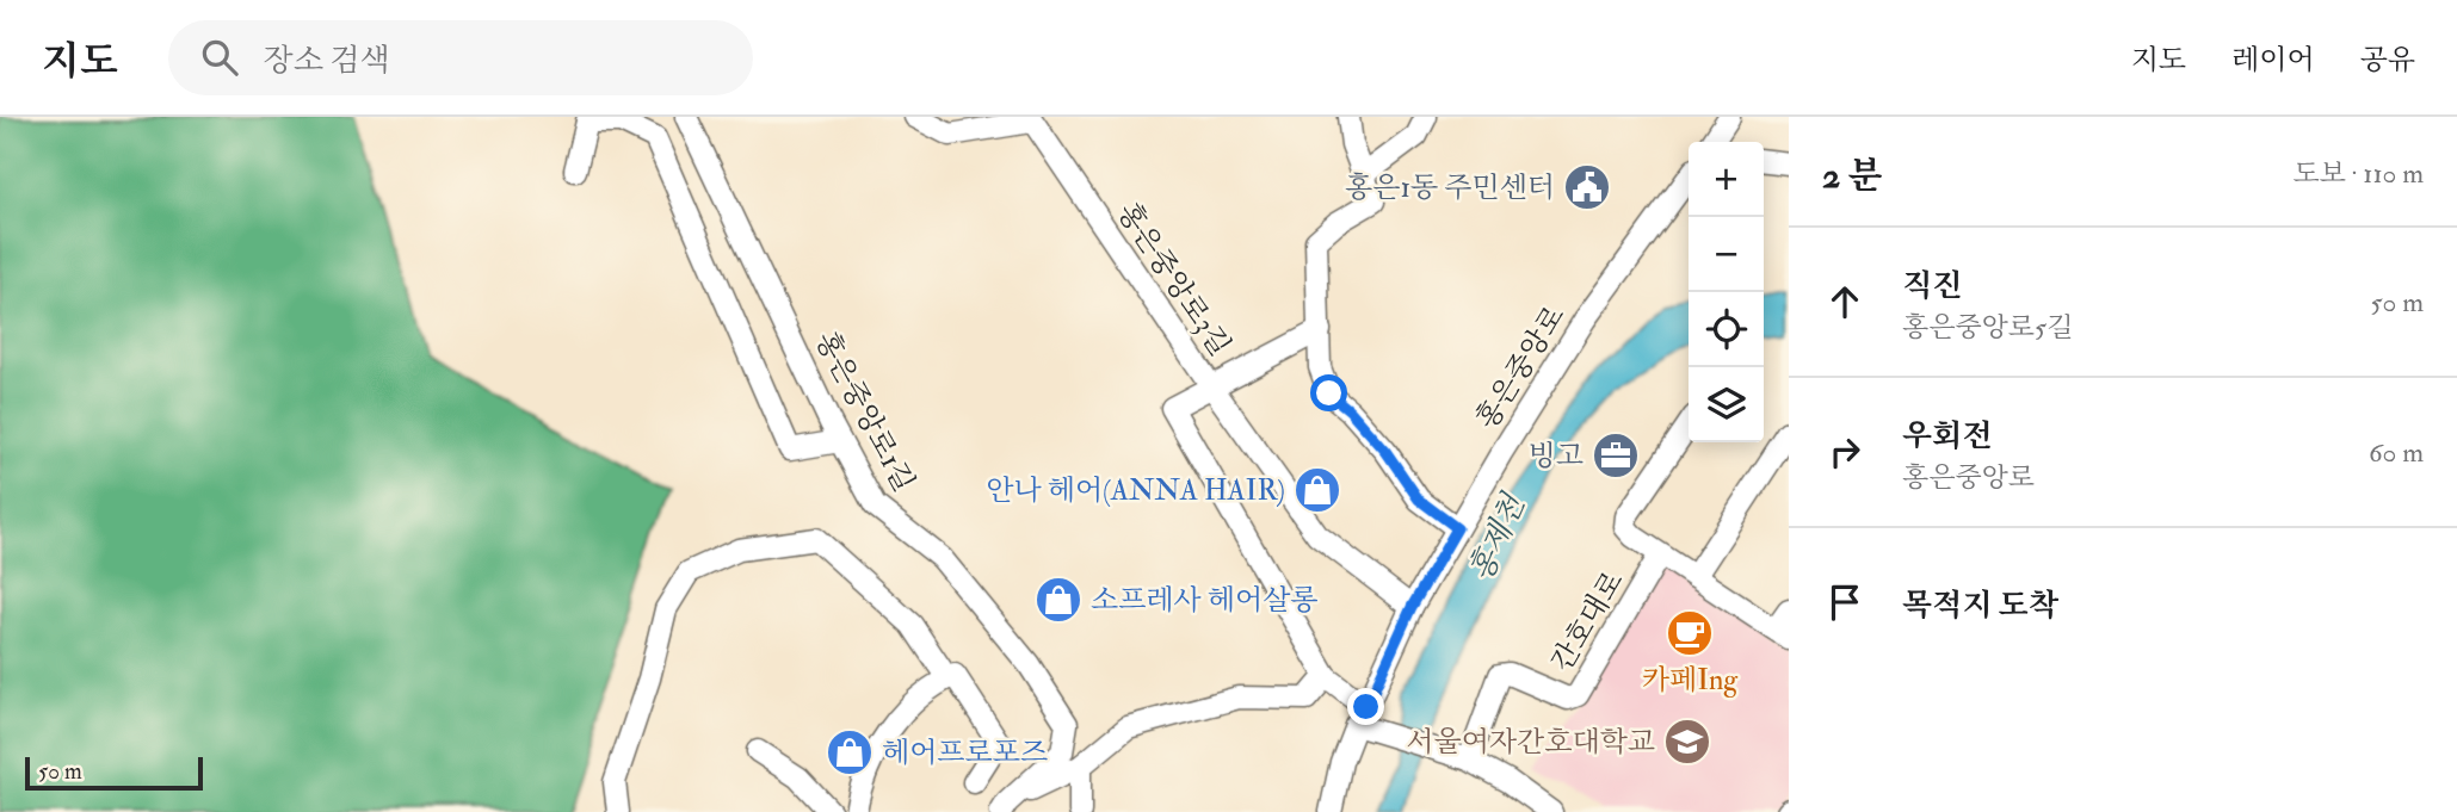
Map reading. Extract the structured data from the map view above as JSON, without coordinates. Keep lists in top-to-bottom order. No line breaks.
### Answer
{"streets":{"street":["홍은중앙로3길","홍은중앙로","홍은중앙로1길","간호대로"]},"crossings":[["홍은중앙로3길","홍은중앙로"]],"water":["홍제천"],"places":{"public building":["홍은1동 주민센터"],"office":["빙고"],"shop":["안나 헤어(ANNA HAIR)","소프레사 헤어살롱","헤어프로포즈"],"cafe":["카페Ing"],"school or university":["서울여자간호대학교"]},"scale_bar":"50 m","page":{"header":"지도","search":"장소 검색","nav":["지도","레이어","공유"],"heading":["2 분","도보 · 110 m"],"map_buttons":["+","−"],"list":[["직진","홍은중앙로5길","50 m"],["우회전","홍은중앙로","60 m"],"목적지 도착"],"scale":"50 m"}}
